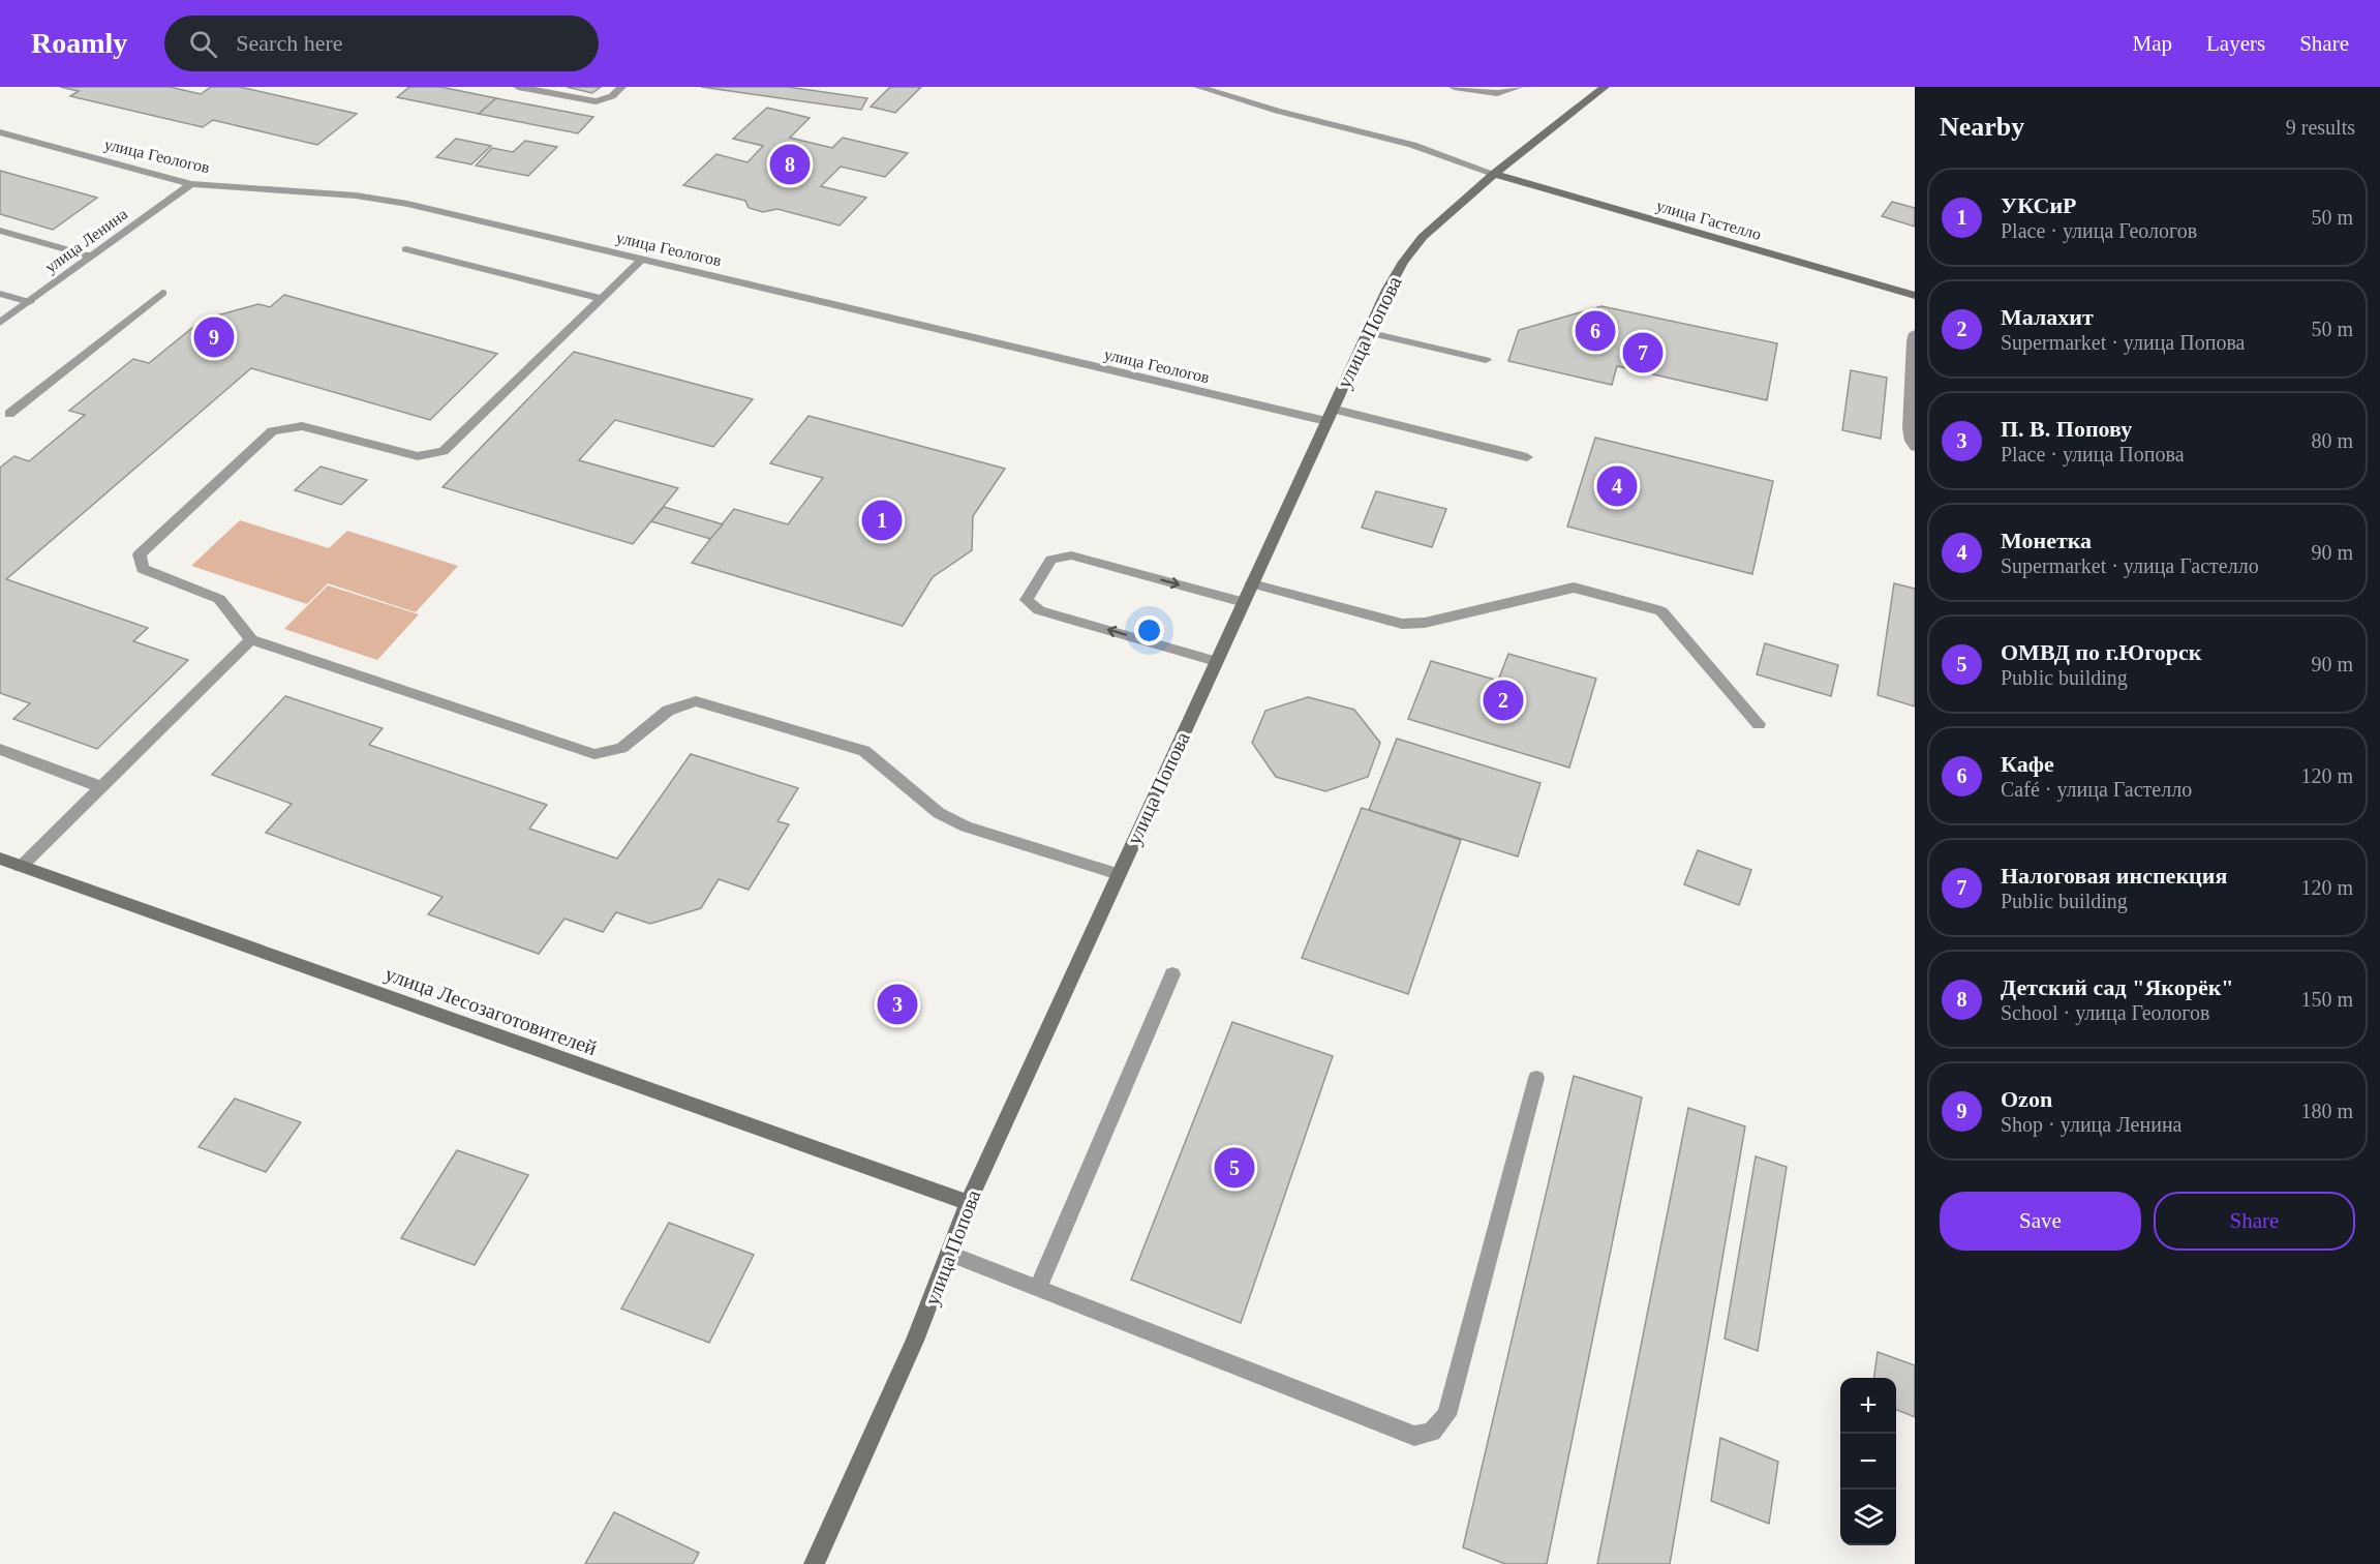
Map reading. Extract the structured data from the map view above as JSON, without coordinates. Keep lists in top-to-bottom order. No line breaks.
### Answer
{"streets":{"main road":["улица Гастелло","улица Попова","улица Лесозаготовителей"],"street":["улица Геологов","улица Ленина"]},"crossings":[["улица Геологов","улица Ленина"],["улица Геологов","улица Попова"],["улица Гастелло","улица Попова"],["улица Попова","улица Лесозаготовителей"]],"page":{"header":"Roamly","search":"Search here","nav":["Map","Layers","Share"],"heading":["Nearby","9 results"],"pins":["8","6","9","7","4","1","2","3","5"],"list":[{"mark":"1","name":"УКСиР","note":"Place · улица Геологов","value":"50 m"},{"mark":"2","name":"Малахит","note":"Supermarket · улица Попова","value":"50 m"},{"mark":"3","name":"П. В. Попову","note":"Place · улица Попова","value":"80 m"},{"mark":"4","name":"Монетка","note":"Supermarket · улица Гастелло","value":"90 m"},{"mark":"5","name":"ОМВД по г.Югорск","note":"Public building","value":"90 m"},{"mark":"6","name":"Кафе","note":"Café · улица Гастелло","value":"120 m"},{"mark":"7","name":"Налоговая инспекция","note":"Public building","value":"120 m"},{"mark":"8","name":"Детский сад \"Якорёк\"","note":"School · улица Геологов","value":"150 m"},{"mark":"9","name":"Ozon","note":"Shop · улица Ленина","value":"180 m"}],"buttons":["Save","Share"],"map_buttons":["+","−"]}}
